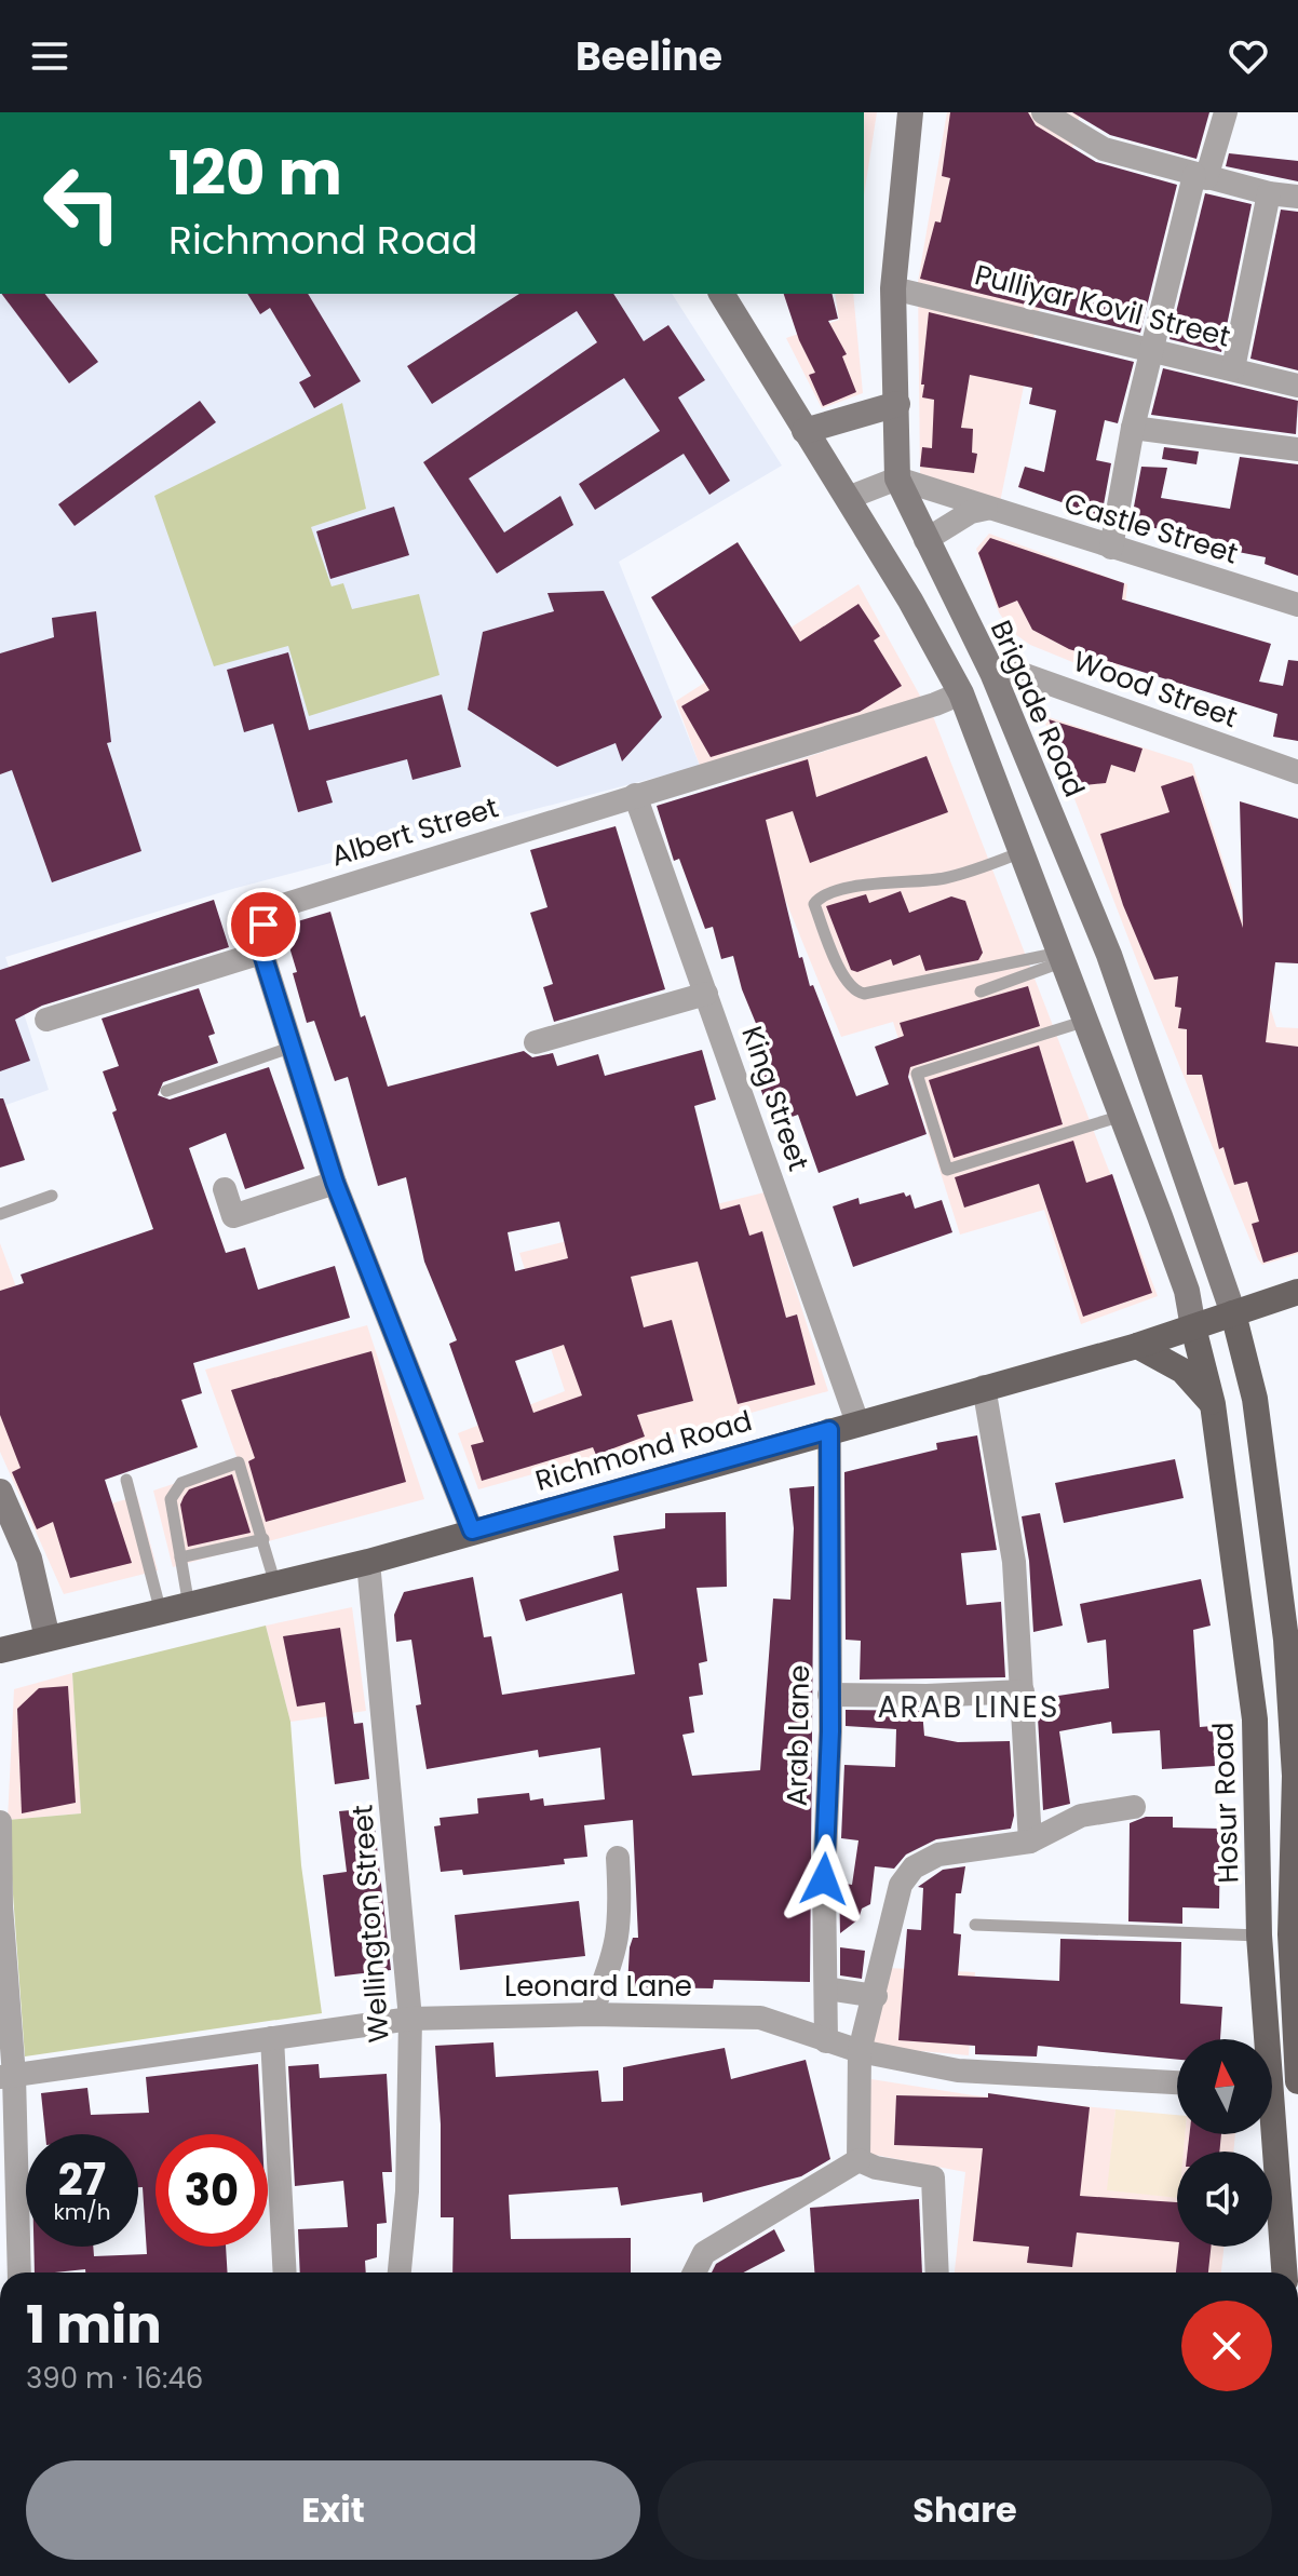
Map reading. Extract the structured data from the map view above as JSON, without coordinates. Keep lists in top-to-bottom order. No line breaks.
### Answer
{"streets":{"main road":["Brigade Road","Richmond Road","Hosur Road"],"street":["Pulliyar Kovil Street","Castle Street","Wood Street","Albert Street","King Street","Arab Lane","Wellington Street","Leonard Lane"]},"crossings":[["Pulliyar Kovil Street","Brigade Road"],["Castle Street","Brigade Road"],["Wood Street","Brigade Road"],["Brigade Road","Richmond Road"],["Albert Street","King Street"],["King Street","Richmond Road"],["Richmond Road","Arab Lane"],["Richmond Road","Hosur Road"],["Richmond Road","Wellington Street"],["Arab Lane","Leonard Lane"],["Wellington Street","Leonard Lane"]],"districts":["ARAB LINES"],"north":"top","page":{"header":"Beeline","turn":["120 m","Richmond Road"],"speed":"27 km/h","limit":"30","heading":["1 min","390 m · 16:46"],"buttons":["Exit","Share"]}}
